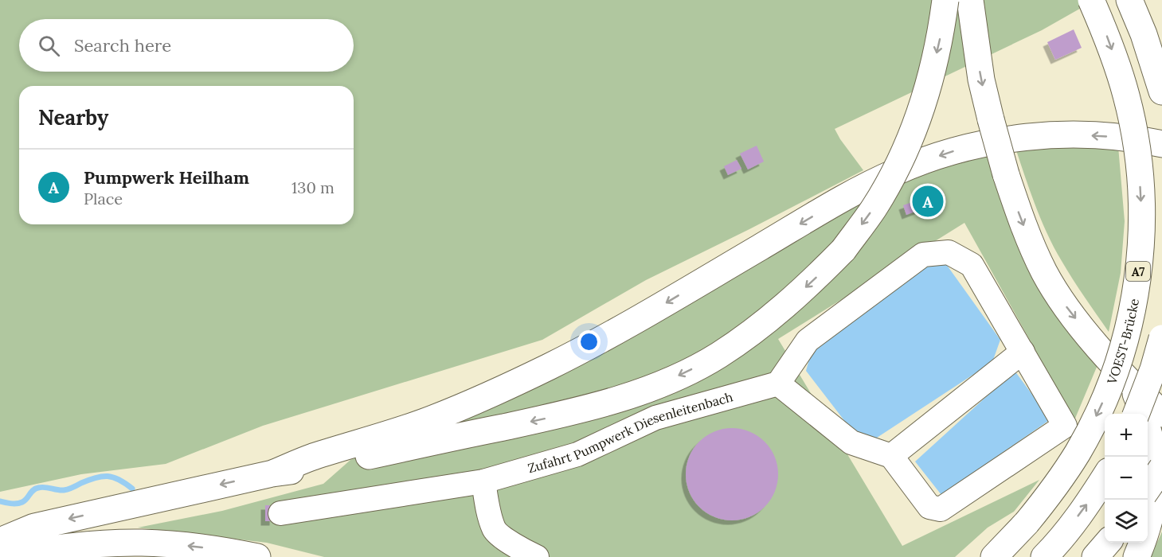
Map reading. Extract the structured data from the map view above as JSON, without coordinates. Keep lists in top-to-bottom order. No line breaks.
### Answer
{"streets":{"highway":["A7","VOEST-Brücke"],"lane":["Zufahrt Pumpwerk Diesenleitenbach"]},"page":{"search":"Search here","heading":"Nearby","list":[{"mark":"A","name":"Pumpwerk Heilham","note":"Place","value":"130 m"}],"pins":"A","map_buttons":["+","−"]}}
